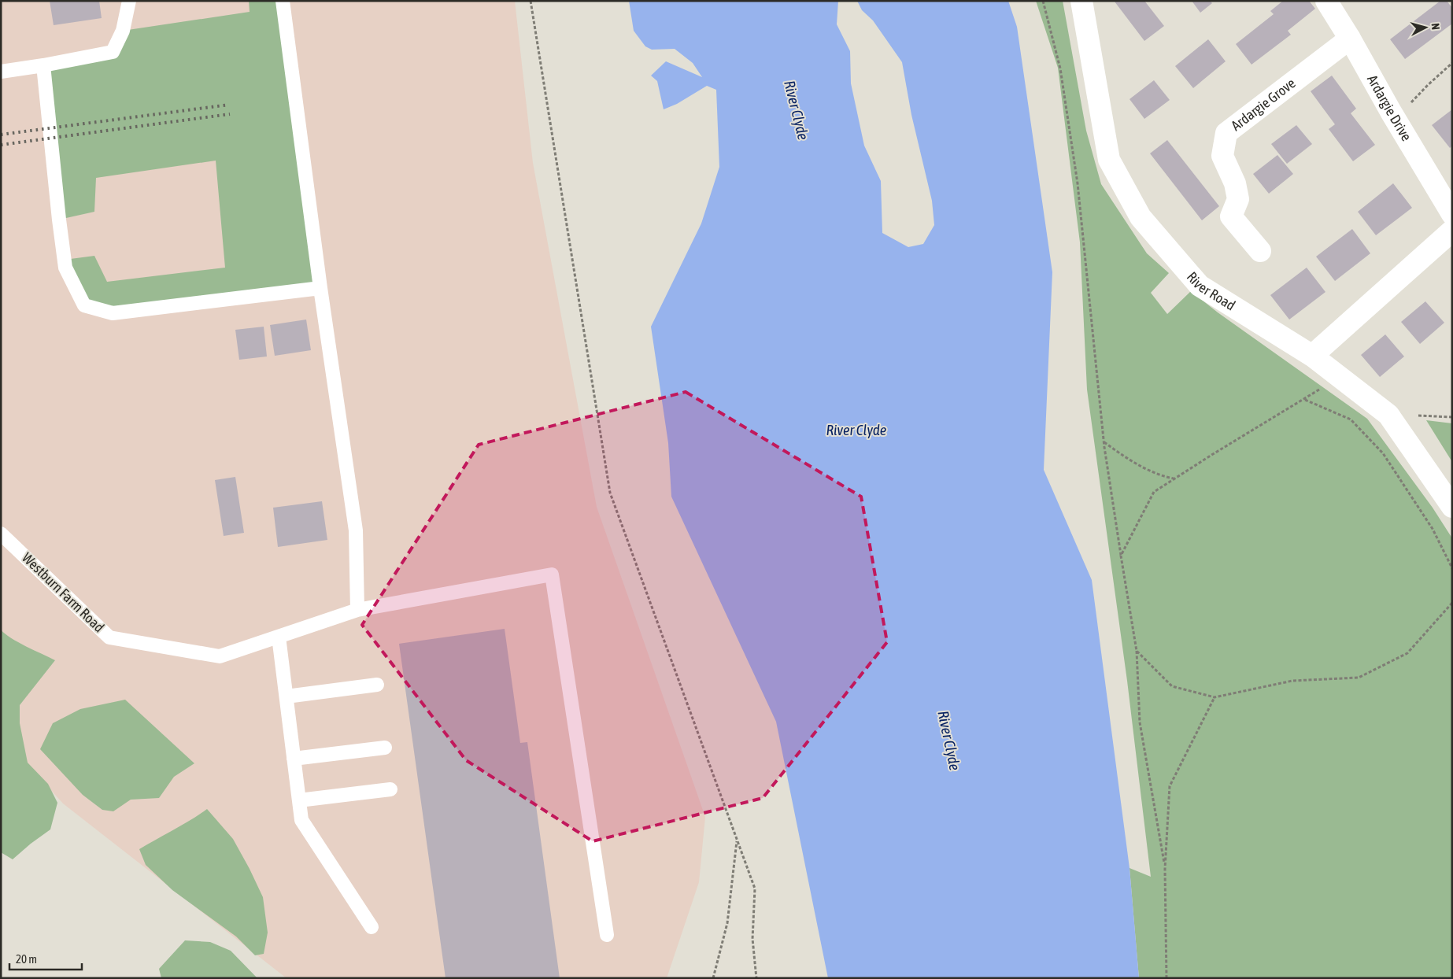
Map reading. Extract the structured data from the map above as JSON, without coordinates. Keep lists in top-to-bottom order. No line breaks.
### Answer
{"streets":{"street":["Ardargie Grove","Ardargie Drive","River Road"],"lane":["Westburn Farm Road"]},"crossings":[["Ardargie Grove","Ardargie Drive"]],"water":["River Clyde"],"scale_bar":"20 m","north":"right"}
